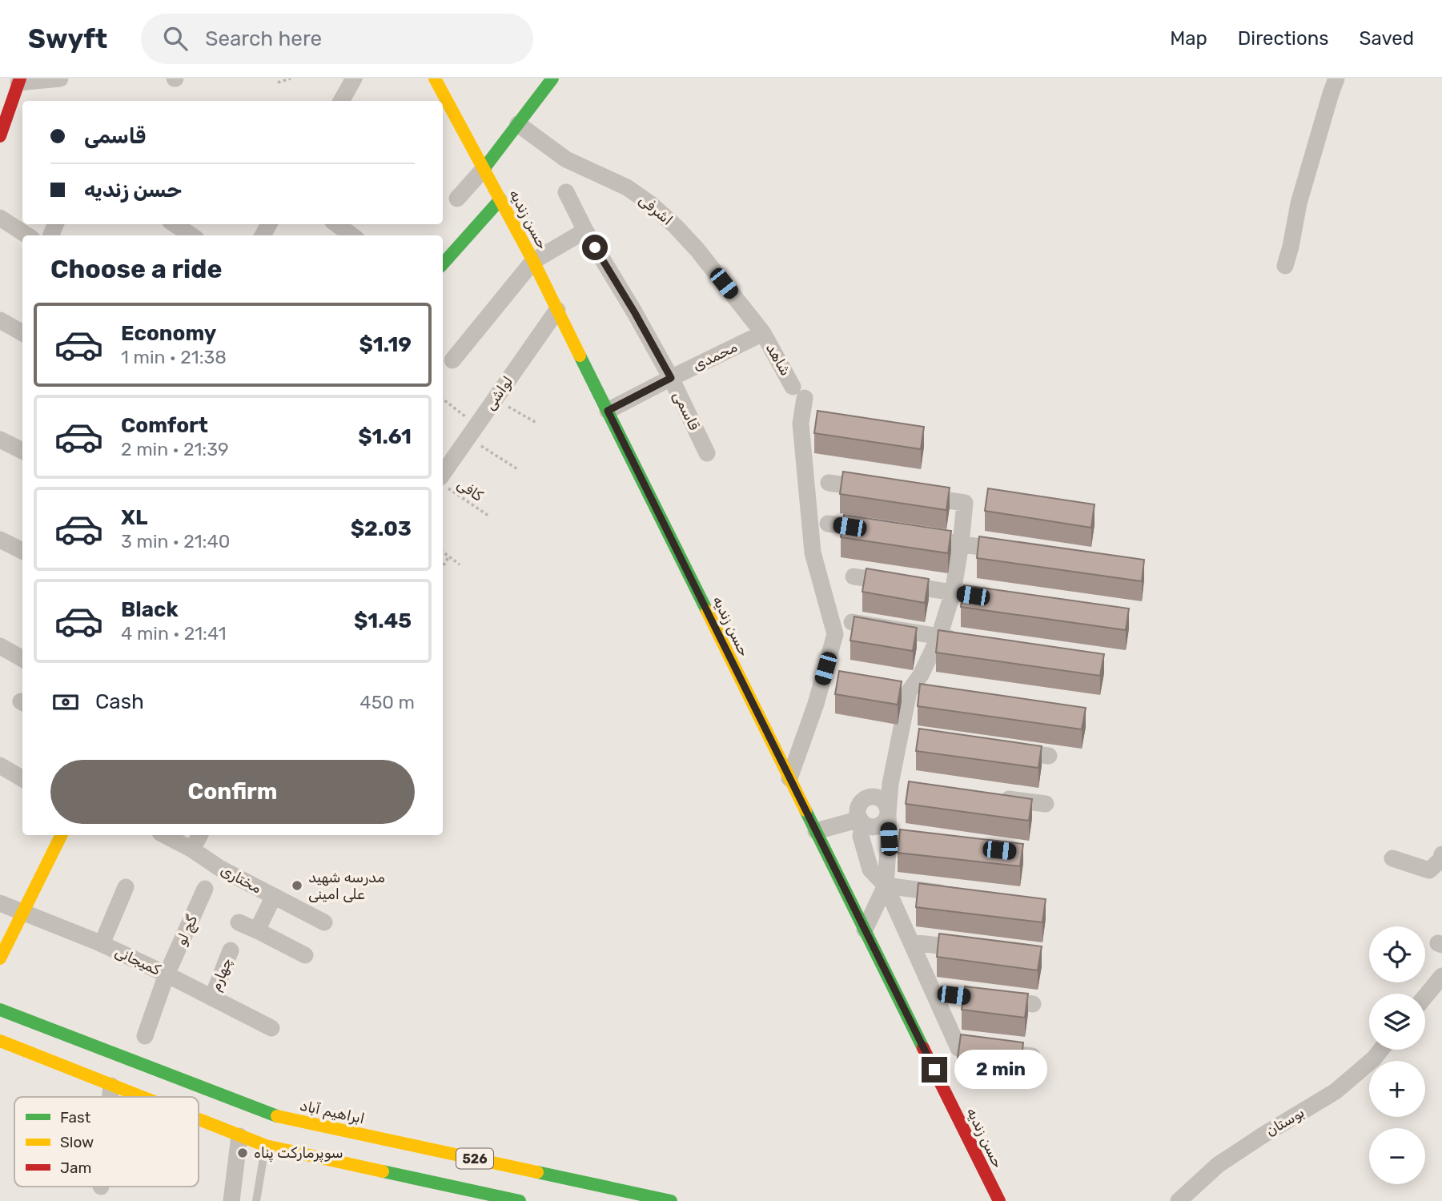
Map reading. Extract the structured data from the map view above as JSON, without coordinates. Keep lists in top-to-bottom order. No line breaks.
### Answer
{"streets":{"street":["اشرفی","حسن زندیه","محمدی","شاهد","لواشی","قاسمی","مختاری","گچ لو","کمیجانی","چهارم","ابراهیم آباد","بوستان","526"],"path":["کافی"]},"crossings":[["اشرفی","محمدی"],["اشرفی","شاهد"],["حسن زندیه","محمدی"],["حسن زندیه","شاهد"],["حسن زندیه","لواشی"],["محمدی","شاهد"],["محمدی","قاسمی"],["لواشی","کافی"],["گچ لو","کمیجانی"],["کمیجانی","چهارم"]],"places":["مدرسه شهید علی امینی","سوپرمارکت پناه"],"legend":["Fast","Slow","Jam"],"page":{"header":"Swyft","search":"Search here","nav":["Map","Directions","Saved"],"banner":["قاسمی","حسن زندیه"],"heading":"Choose a ride","list":[{"name":"Economy","note":"1 min · 21:38","value":"$1.19"},{"name":"Comfort","note":"2 min · 21:39","value":"$1.61"},{"name":"XL","note":"3 min · 21:40","value":"$2.03"},{"name":"Black","note":"4 min · 21:41","value":"$1.45"}],"pay":["Cash","450 m"],"buttons":"Confirm","map_buttons":["+","−"],"bubble":"2 min"}}
